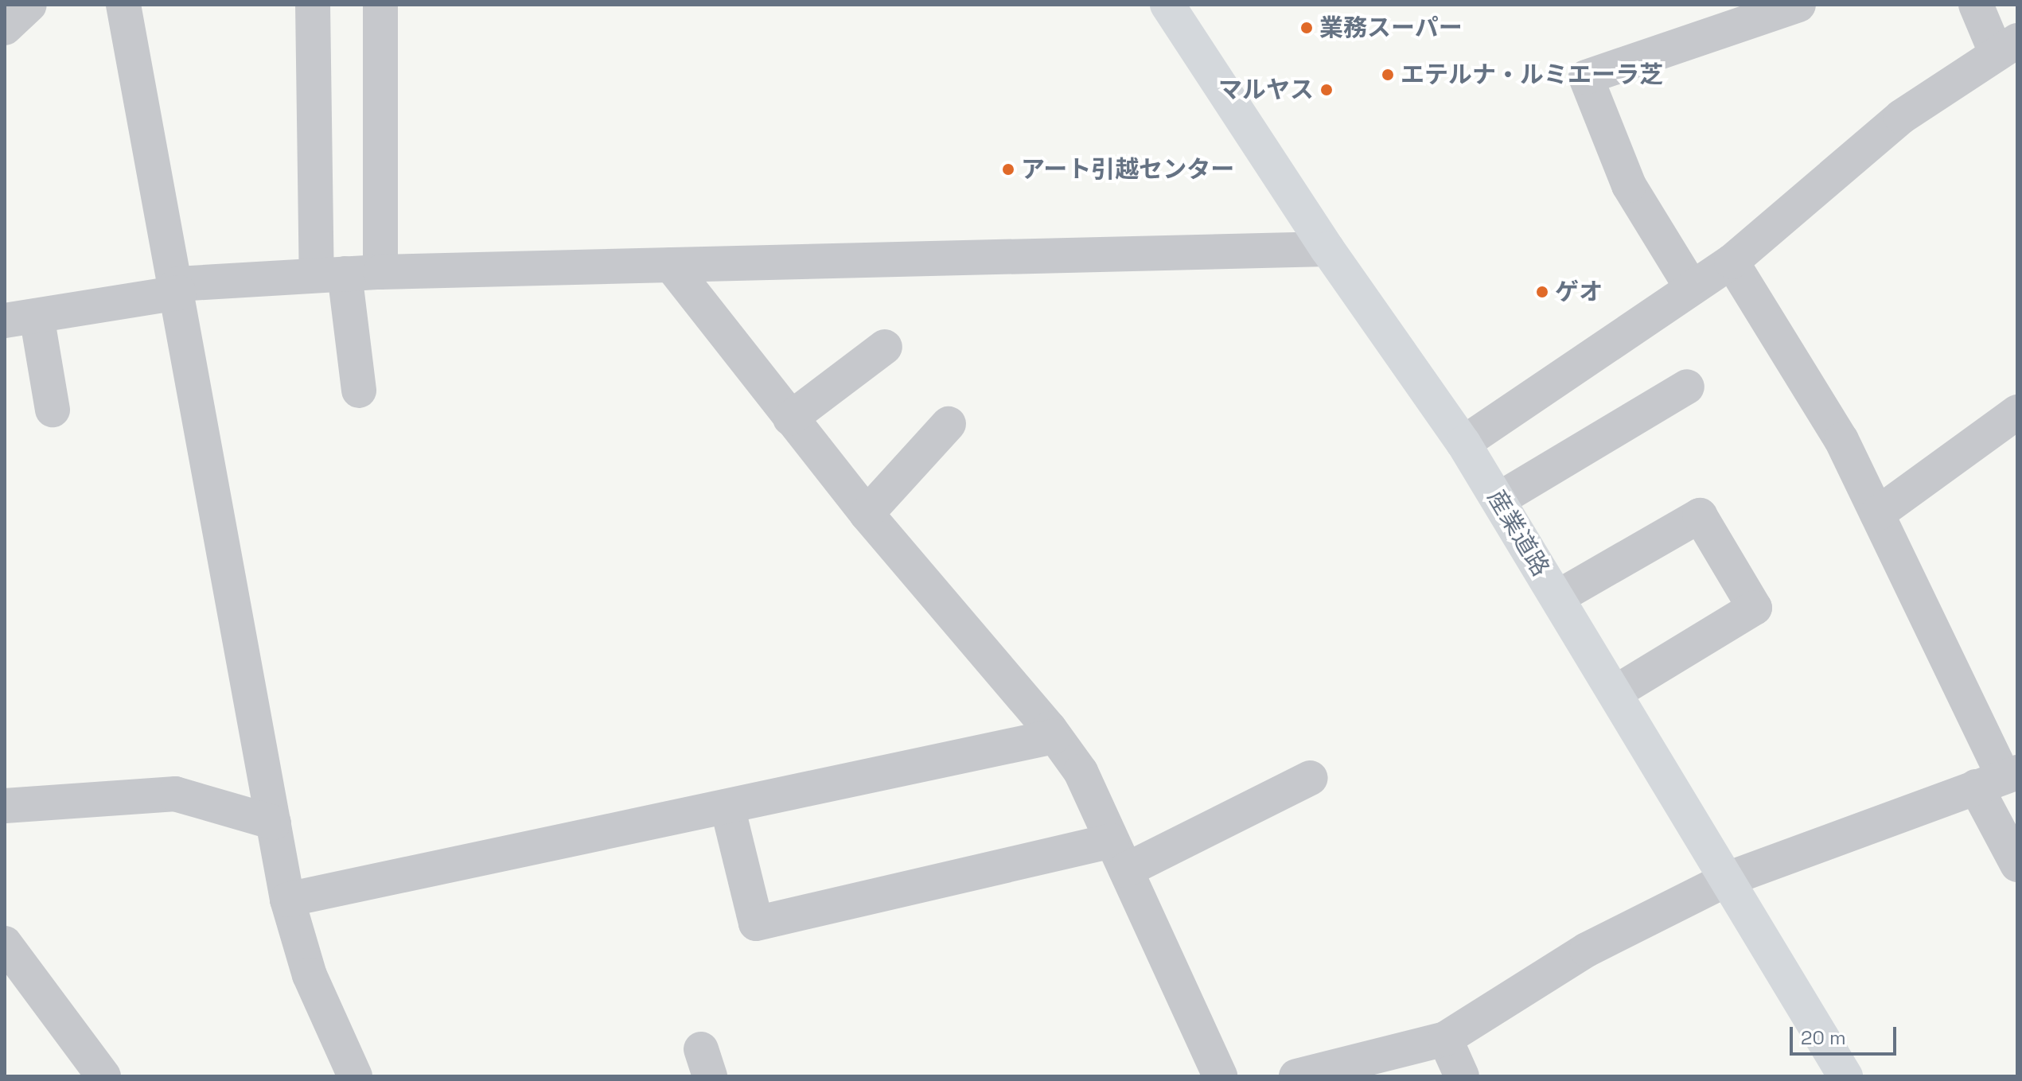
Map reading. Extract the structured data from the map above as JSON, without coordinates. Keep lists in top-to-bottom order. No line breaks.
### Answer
{"streets":{"main road":["産業道路"]},"places":["業務スーパー","エテルナ・ルミエーラ芝","マルヤス","アート引越センター","ゲオ"],"scale_bar":"20 m"}
